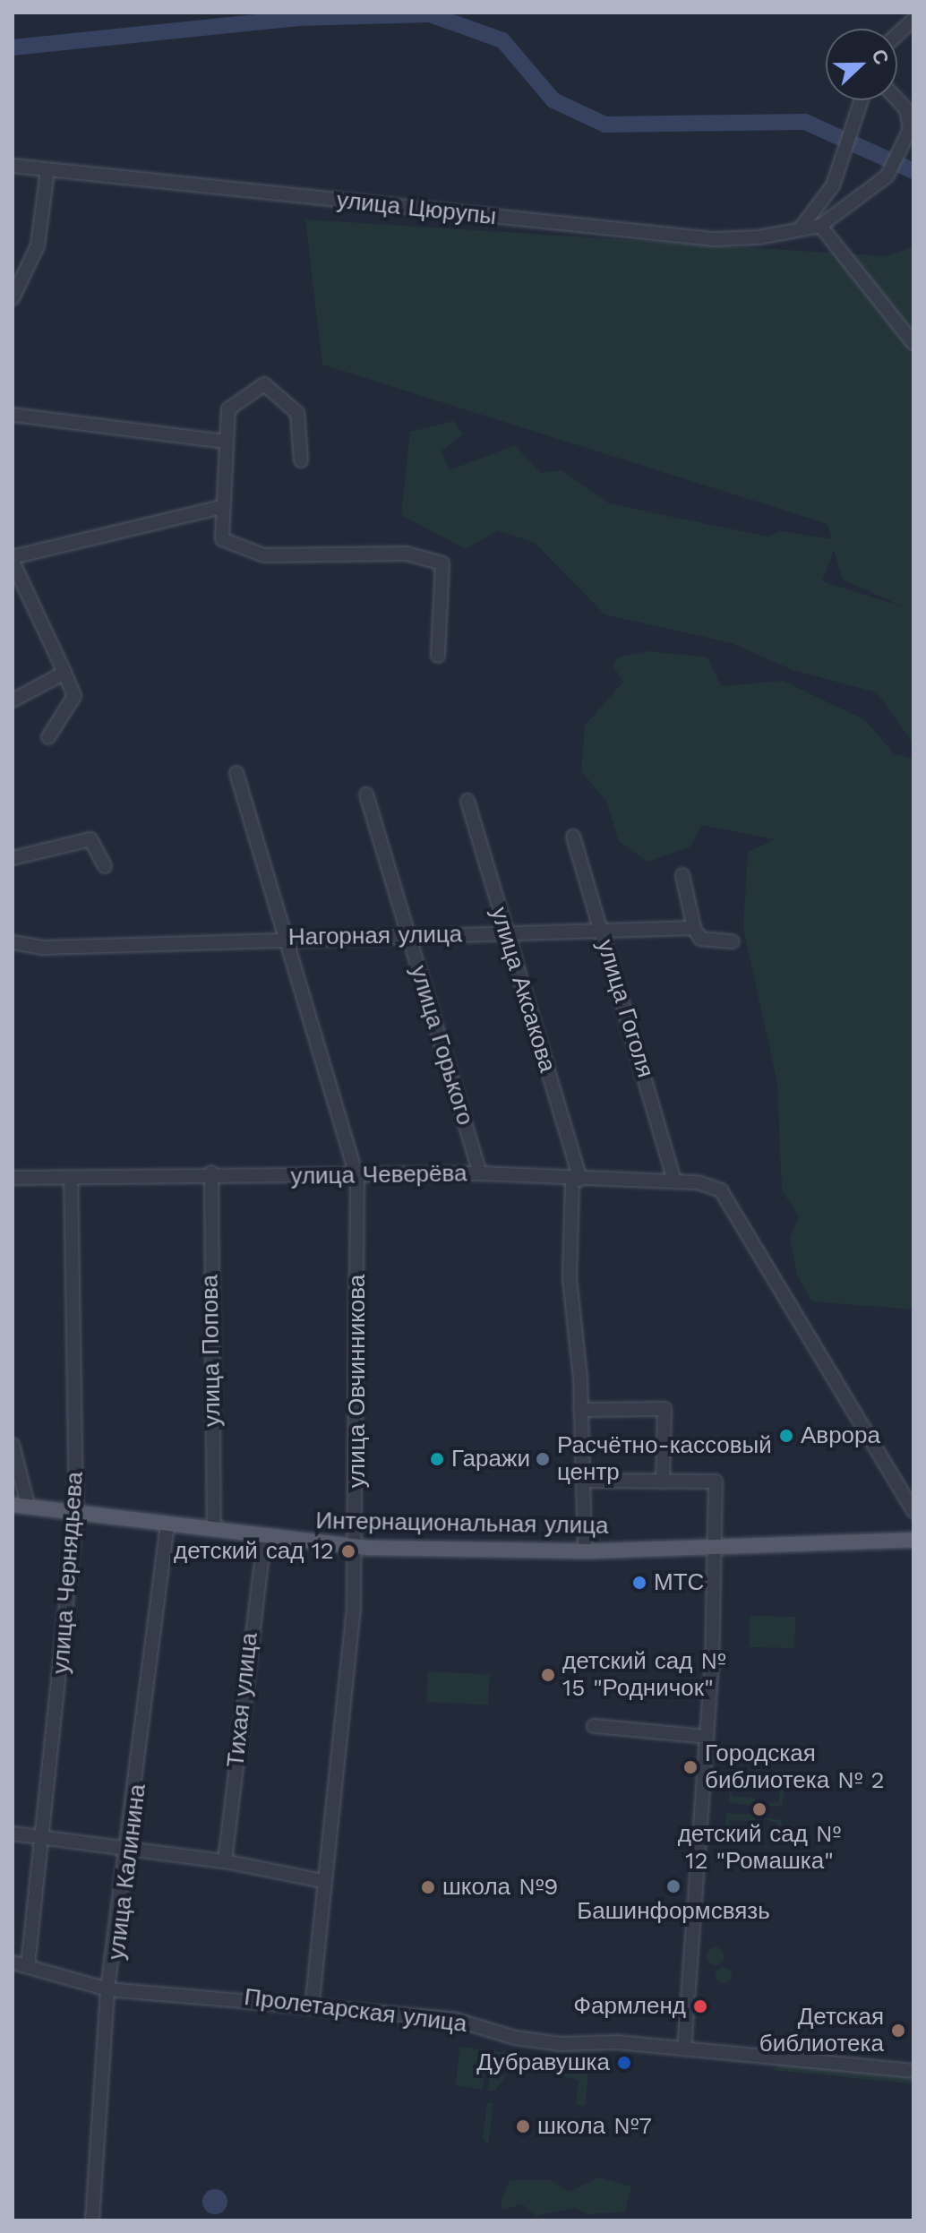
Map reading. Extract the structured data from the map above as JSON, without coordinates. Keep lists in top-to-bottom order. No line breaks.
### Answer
{"streets":{"main road":["Интернациональная улица"],"street":["улица Цюрупы","Нагорная улица","улица Аксакова","улица Гоголя","улица Горького","улица Чеверёва","улица Попова","улица Овчинникова","улица Чернядьева","Тихая улица","улица Калинина","Пролетарская улица"]},"crossings":[["Нагорная улица","улица Аксакова"],["Нагорная улица","улица Гоголя"],["Нагорная улица","улица Горького"],["Нагорная улица","улица Овчинникова"],["улица Аксакова","улица Чеверёва"],["улица Аксакова","Интернациональная улица"],["улица Гоголя","улица Чеверёва"],["улица Горького","улица Чеверёва"],["улица Чеверёва","улица Попова"],["улица Чеверёва","улица Овчинникова"],["улица Чеверёва","улица Чернядьева"],["улица Попова","Интернациональная улица"],["улица Овчинникова","Интернациональная улица"],["улица Овчинникова","Пролетарская улица"],["Интернациональная улица","улица Чернядьева"],["Интернациональная улица","Тихая улица"],["Интернациональная улица","улица Калинина"],["улица Чернядьева","Пролетарская улица"],["улица Калинина","Пролетарская улица"]],"places":["Аврора","Гаражи","Расчётно-кассовый центр","детский сад 12","МТС","детский сад № 15 \"Родничок\"","Городская библиотека № 2","детский сад № 12 \"Ромашка\"","Башинформсвязь","школа №9","Фармленд","Детская библиотека","Дубравушка","школа №7"],"north":"right"}
